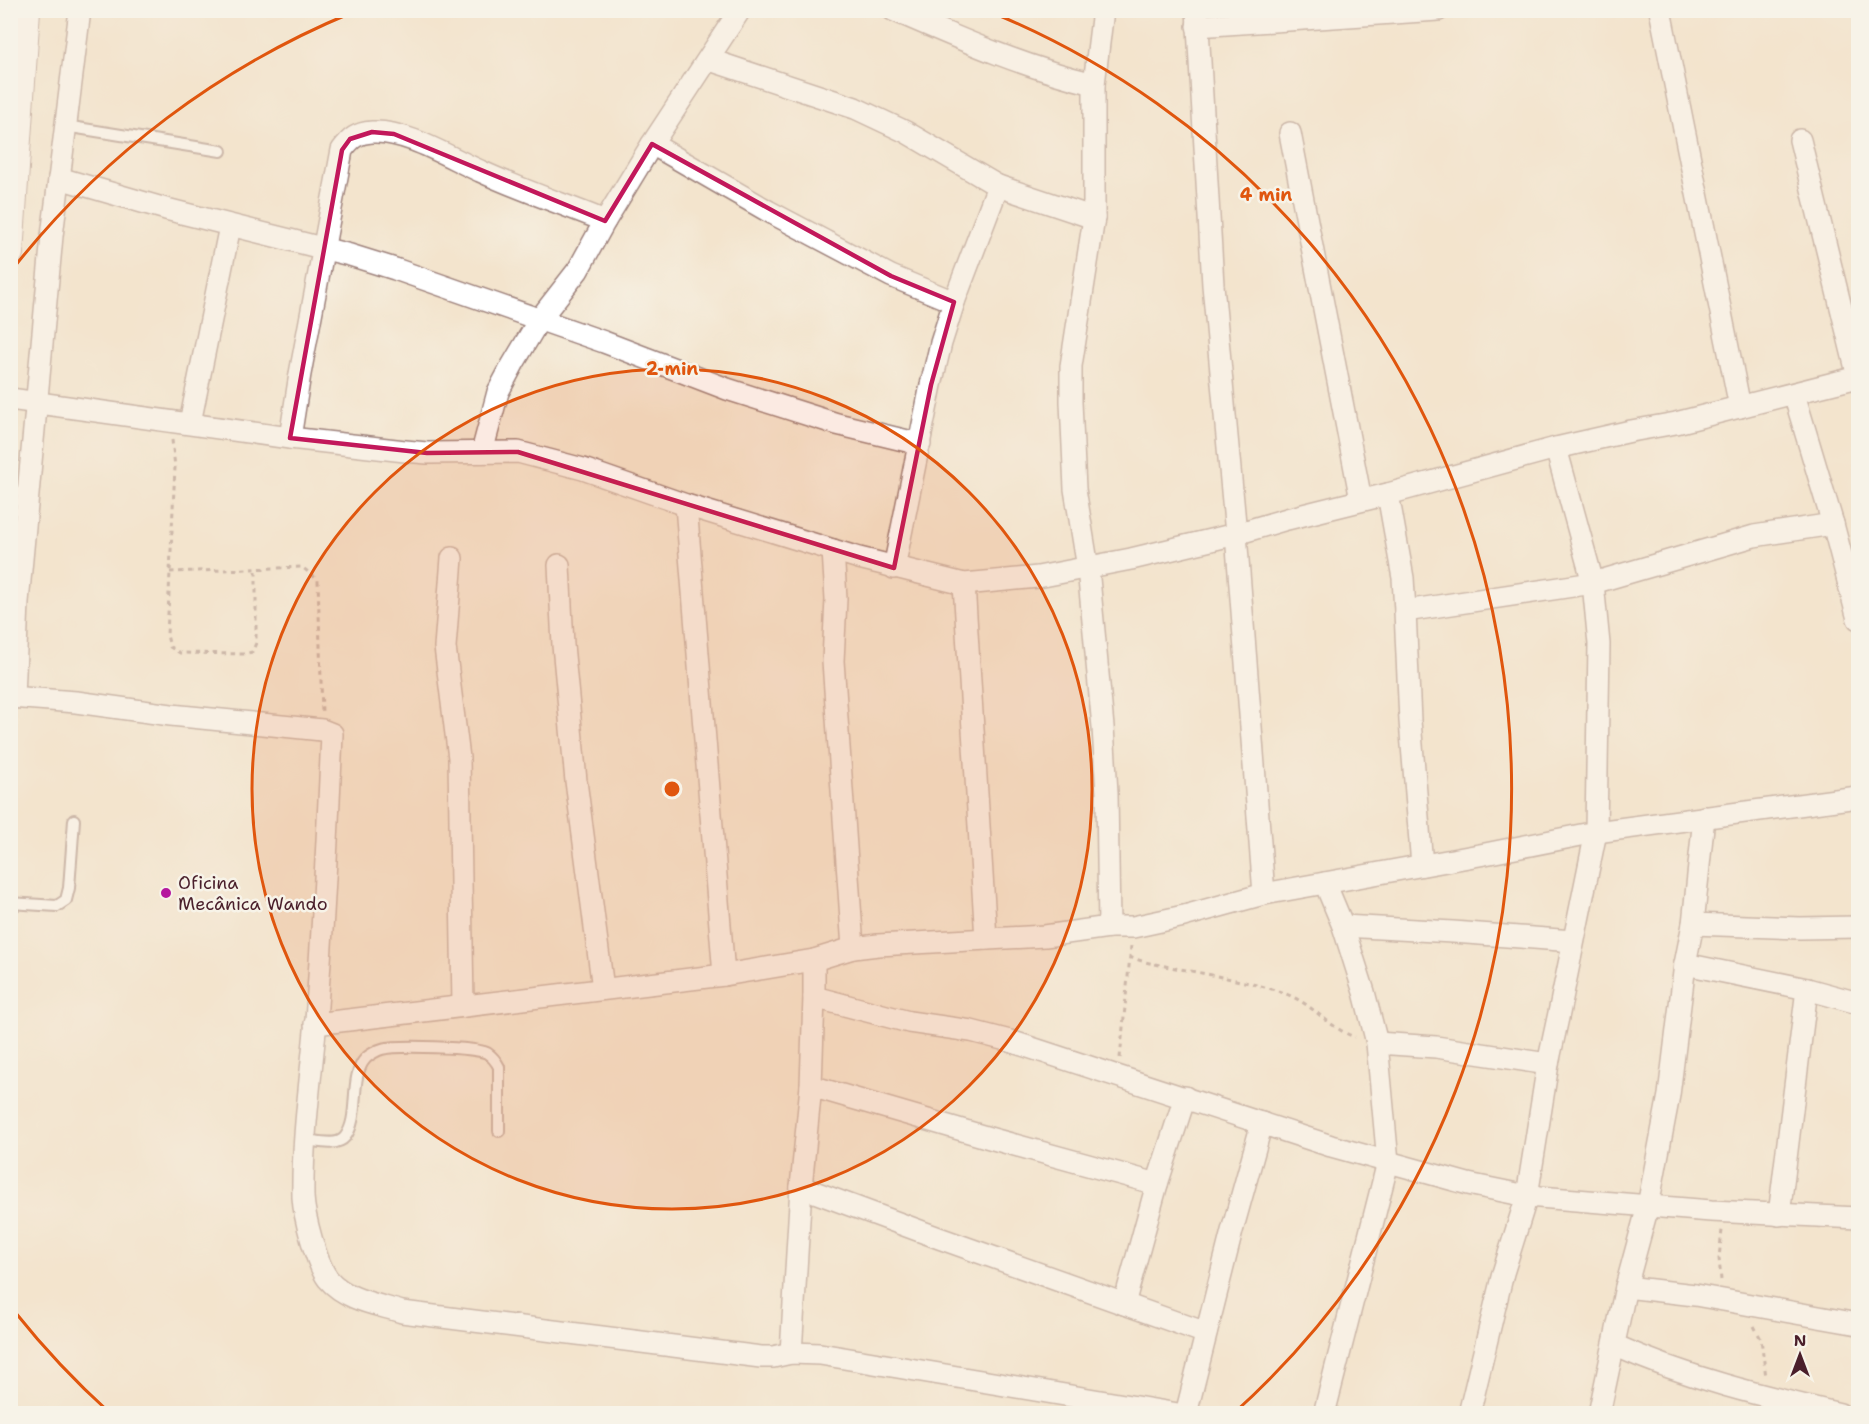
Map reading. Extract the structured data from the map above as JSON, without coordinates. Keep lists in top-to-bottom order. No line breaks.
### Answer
{"places":["Oficina Mecânica Wando"],"north":"top","rings":["4 min","2 min"]}
